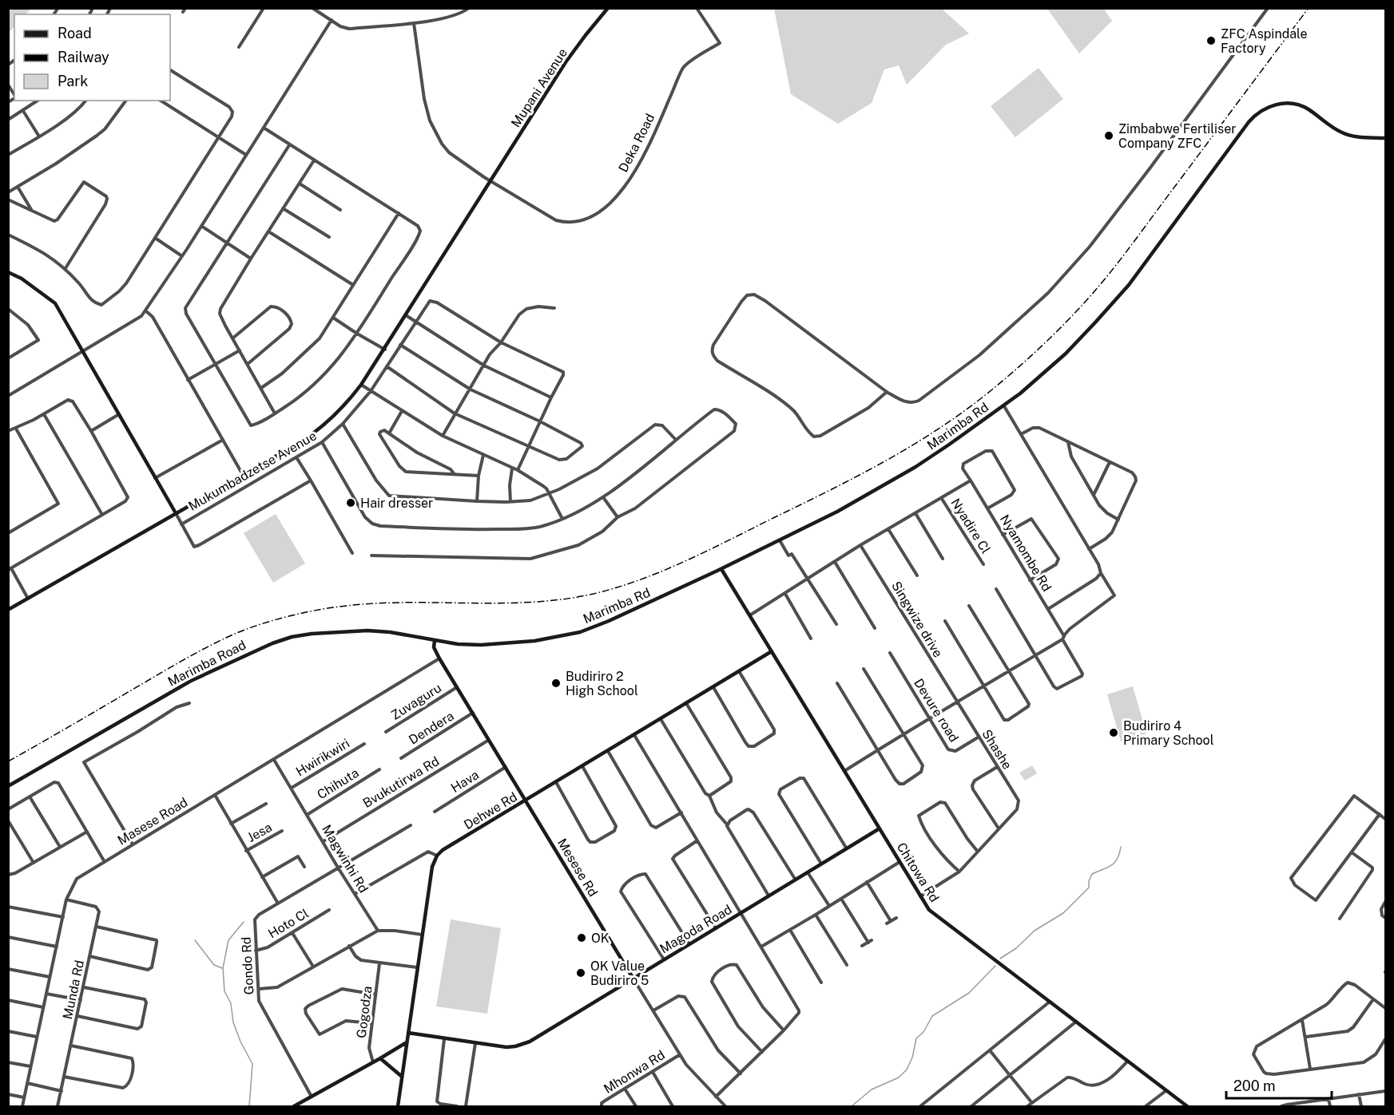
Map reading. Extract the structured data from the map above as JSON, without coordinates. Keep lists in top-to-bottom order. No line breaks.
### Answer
{"streets":{"street":["Mupani Avenue","Deka Road","Marimba Rd","Mukumbadzetse Avenue","Nyadire Cl","Nyamombe Rd","Singwize drive","Marimba Road","Zuvaguru","Devure road","Dendera","Shashe","Hwirikwiri","Hava","Bvukutirwa Rd","Chihuta","Dehwe Rd","Masese Road","Jesa","Magwinhi Rd","Mesese Rd","Chitowa Rd","Hoto Cl","Magoda Road","Gondo Rd","Munda Rd","Gogodza","Mhonwa Rd"]},"crossings":[["Mupani Avenue","Deka Road"],["Marimba Rd","Marimba Road"],["Marimba Rd","Mesese Rd"],["Marimba Rd","Chitowa Rd"],["Singwize drive","Shashe"],["Marimba Road","Mesese Rd"],["Zuvaguru","Mesese Rd"],["Devure road","Shashe"],["Dendera","Mesese Rd"],["Hwirikwiri","Magwinhi Rd"],["Hava","Mesese Rd"],["Bvukutirwa Rd","Magwinhi Rd"],["Bvukutirwa Rd","Mesese Rd"],["Chihuta","Magwinhi Rd"],["Dehwe Rd","Mesese Rd"],["Dehwe Rd","Chitowa Rd"],["Masese Road","Magwinhi Rd"],["Masese Road","Mesese Rd"],["Masese Road","Munda Rd"],["Magwinhi Rd","Gondo Rd"],["Mesese Rd","Magoda Road"],["Mesese Rd","Mhonwa Rd"],["Chitowa Rd","Magoda Road"],["Hoto Cl","Gondo Rd"]],"places":["ZFC Aspindale Factory","Zimbabwe Fertiliser Company ZFC","Hair dresser","Budiriro 2 High School","Budiriro 4 Primary School","OK","OK Value Budiriro 5"],"legend":["Road","Railway","Park"],"scale_bar":"200 m"}
